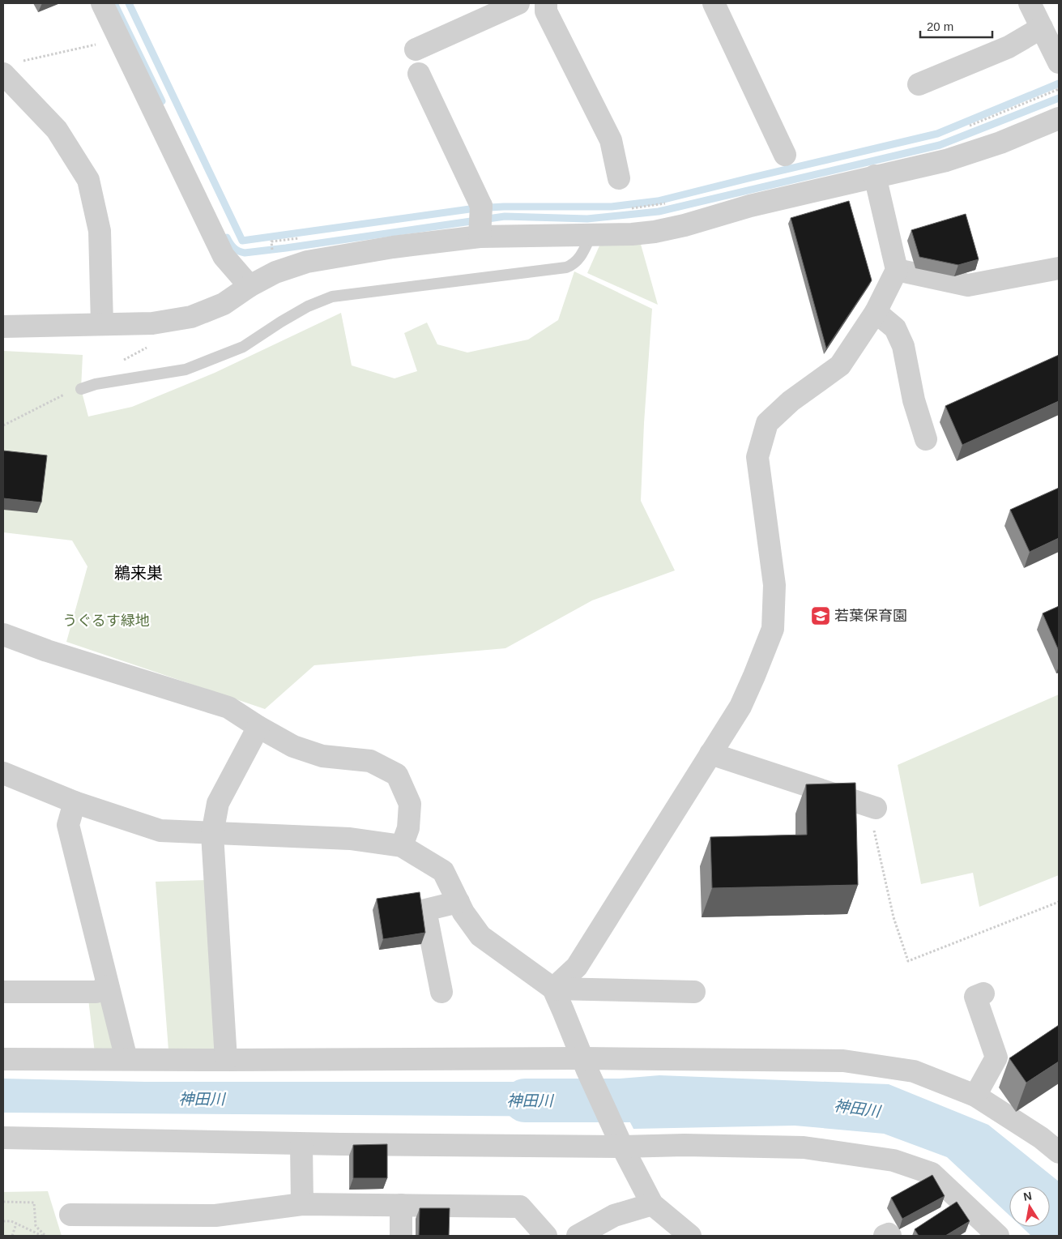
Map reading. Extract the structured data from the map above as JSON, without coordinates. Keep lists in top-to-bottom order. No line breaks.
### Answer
{"districts":["鵜来巣"],"water":["神田川"],"parks":["うぐるす緑地"],"places":{"school or university":["若葉保育園"]},"scale_bar":"20 m","north":"top"}
